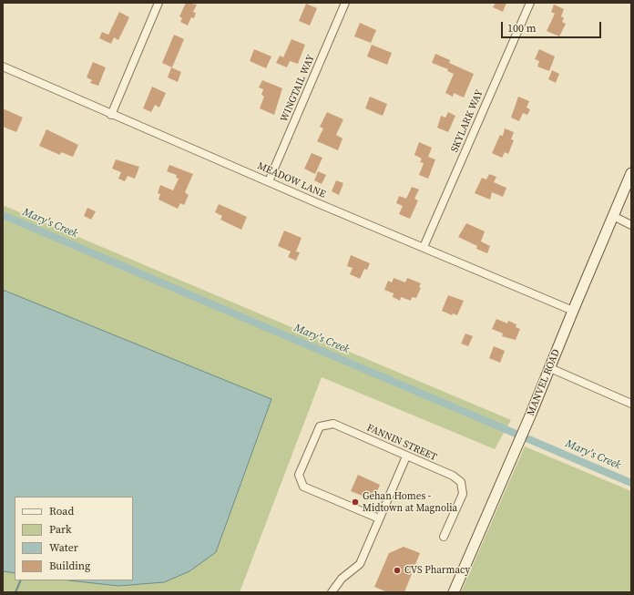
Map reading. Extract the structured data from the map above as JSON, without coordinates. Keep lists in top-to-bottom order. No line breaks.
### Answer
{"streets":{"main road":["MANVEL ROAD"],"street":["WINGTAIL WAY","SKYLARK WAY","MEADOW LANE","FANNIN STREET"]},"crossings":[["WINGTAIL WAY","MEADOW LANE"],["SKYLARK WAY","MEADOW LANE"],["MEADOW LANE","MANVEL ROAD"]],"water":["Mary's Creek"],"places":["Gehan Homes - Midtown at Magnolia","CVS Pharmacy"],"legend":["Road","Park","Water","Building"],"scale_bar":"100 m"}
